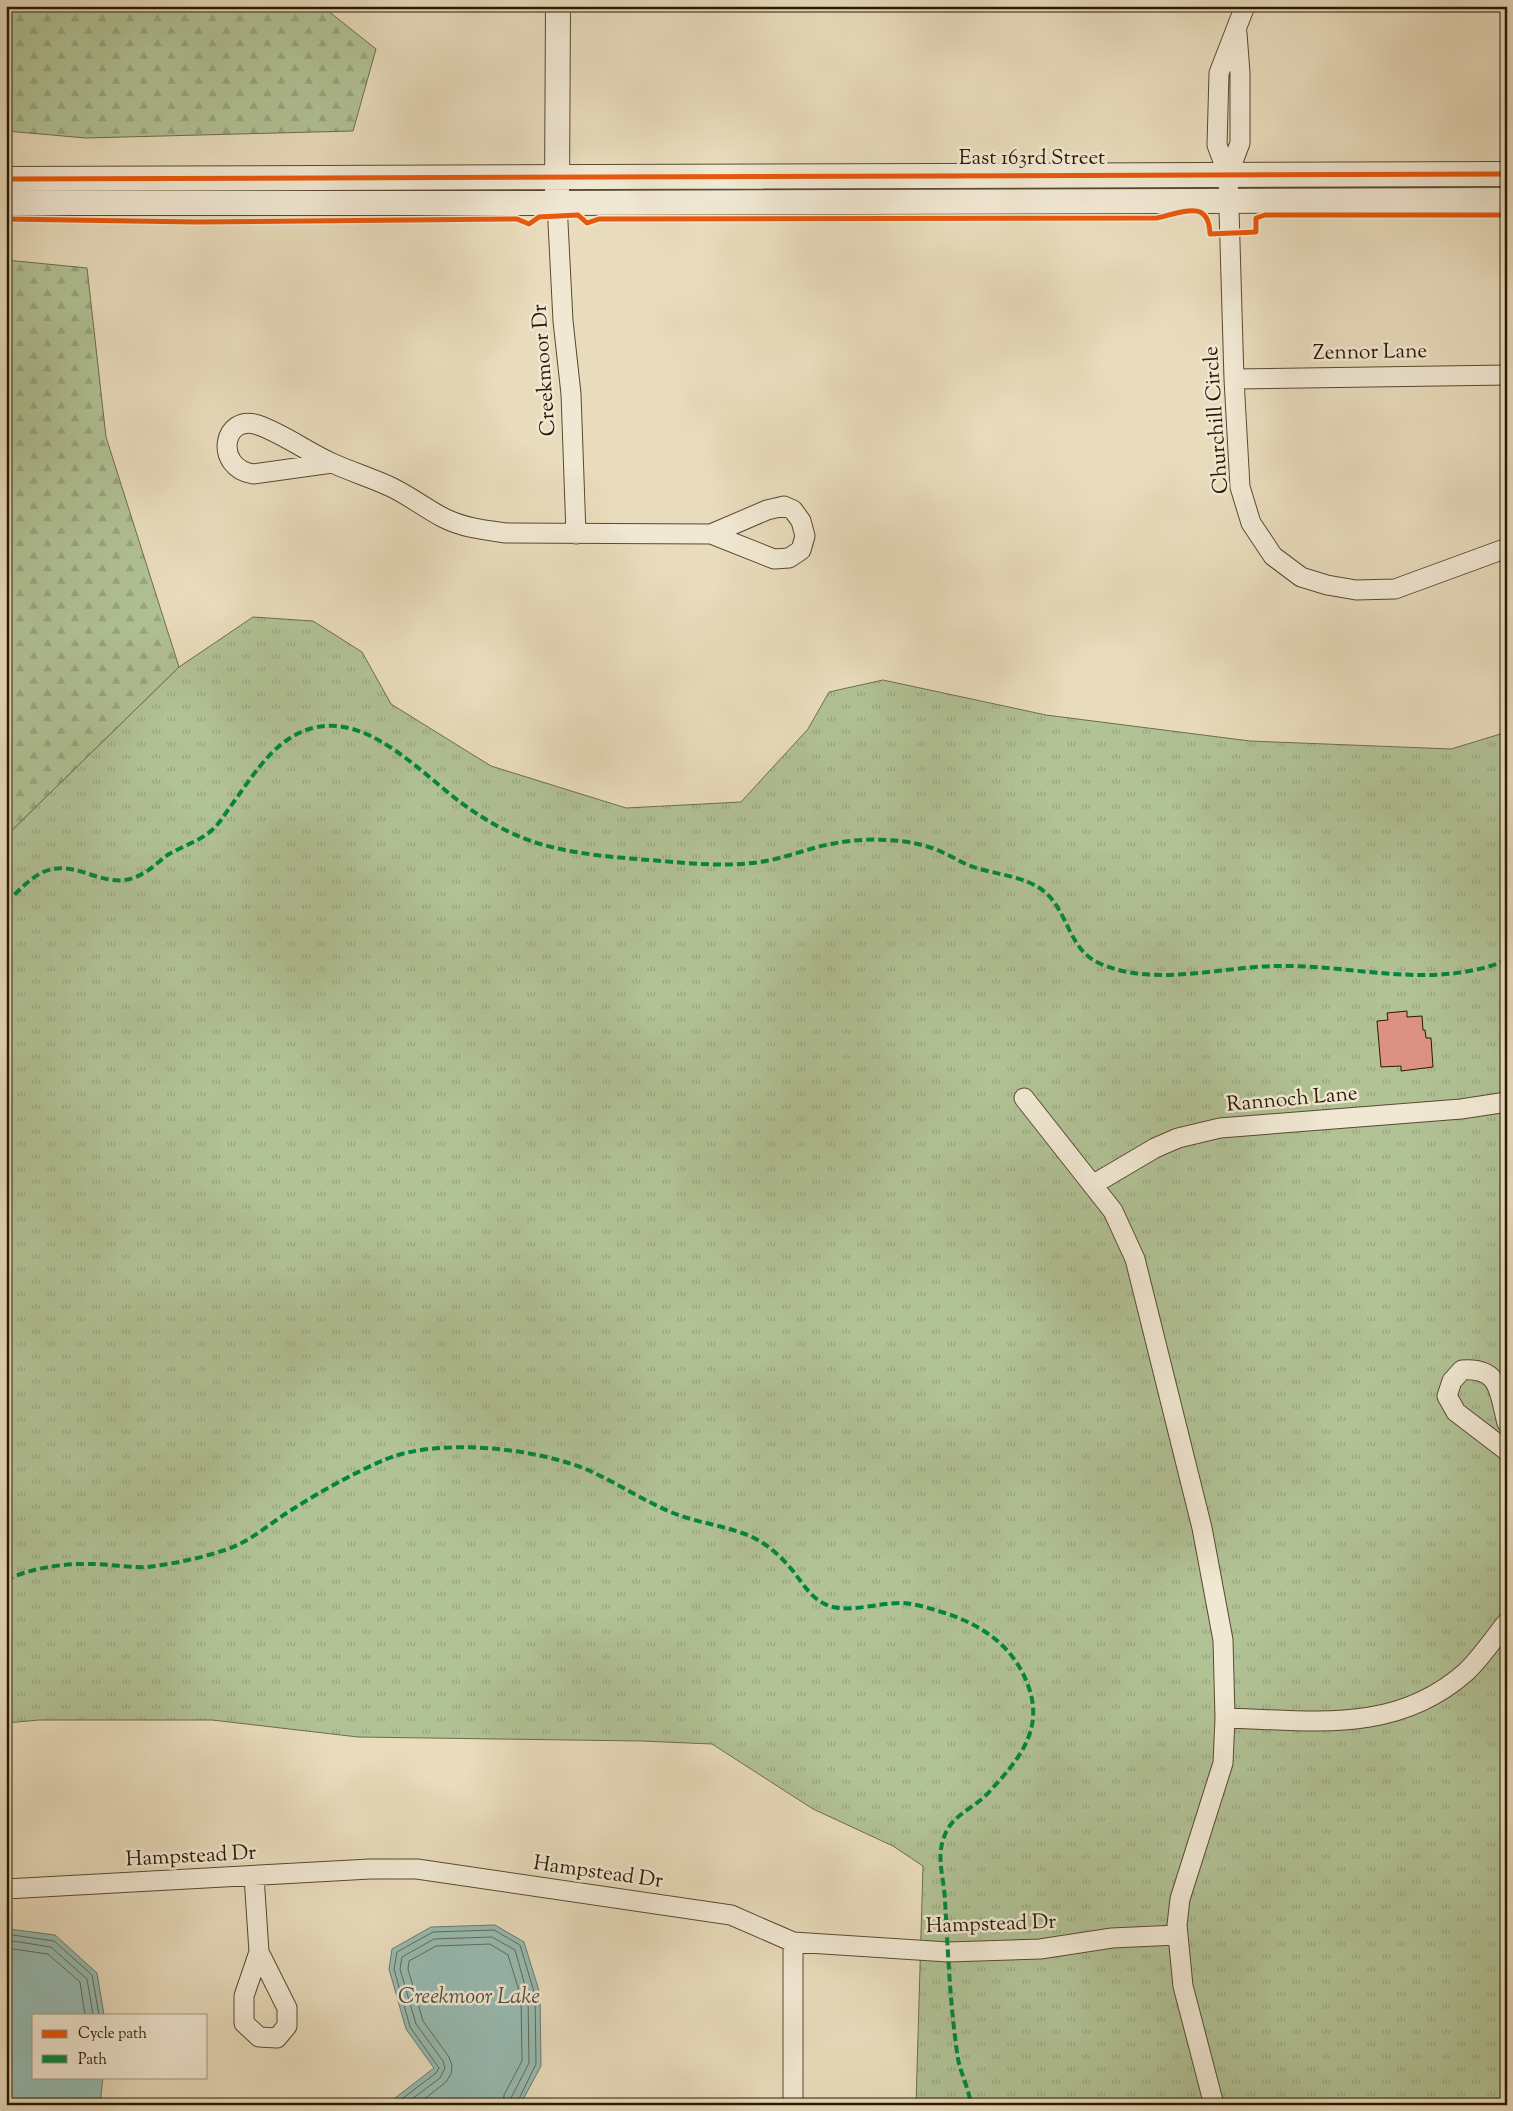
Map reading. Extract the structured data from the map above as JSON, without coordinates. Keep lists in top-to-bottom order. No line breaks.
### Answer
{"streets":{"street":["East 163rd Street","Zennor Lane","Creekmoor Dr","Churchill Circle","Rannoch Lane","Hampstead Dr"]},"crossings":[["East 163rd Street","Creekmoor Dr"],["East 163rd Street","Churchill Circle"],["Zennor Lane","Churchill Circle"]],"water":["Creekmoor Lake"],"legend":["Cycle path","Path"]}
